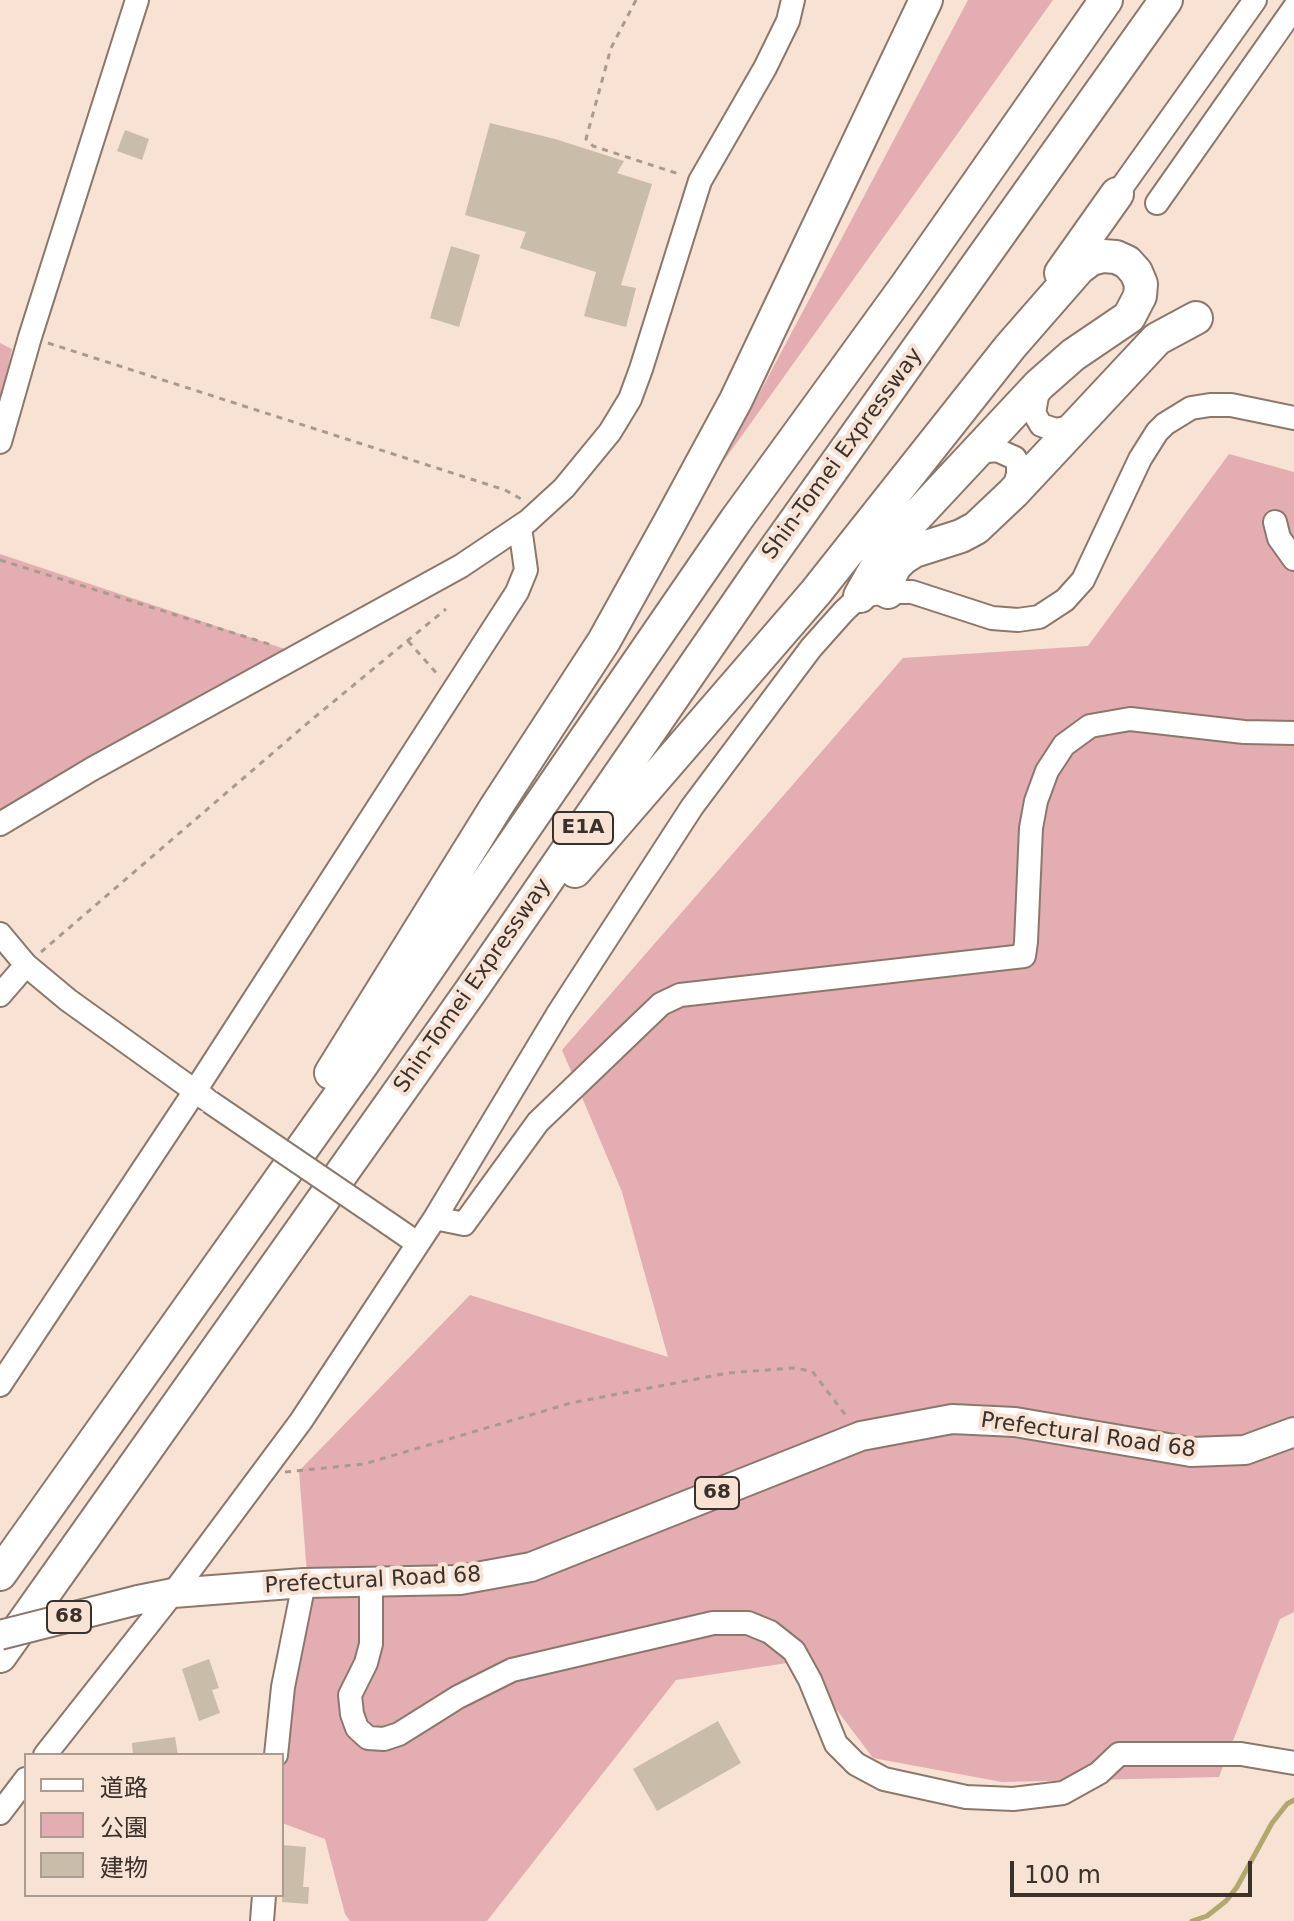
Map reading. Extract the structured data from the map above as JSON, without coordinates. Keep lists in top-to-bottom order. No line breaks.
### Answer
{"streets":{"highway":["Shin-Tomei Expressway","E1A"],"main road":["Prefectural Road 68","68"]},"legend":["道路","公園","建物"],"scale_bar":"100 m"}
